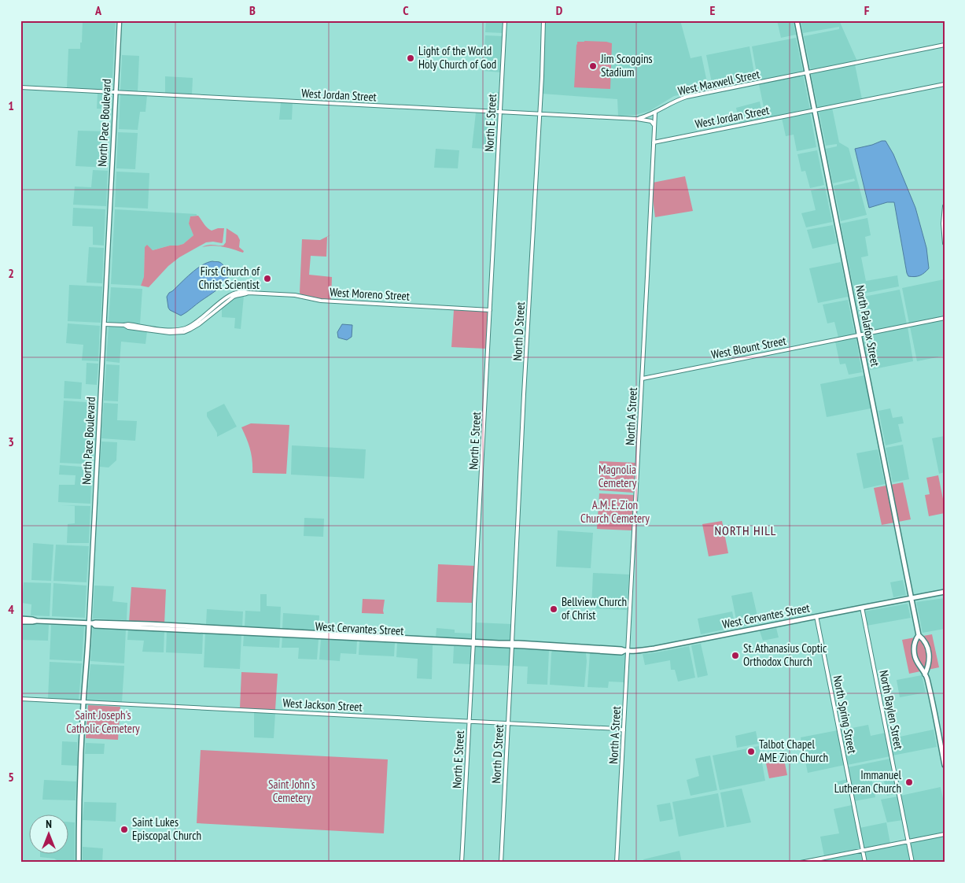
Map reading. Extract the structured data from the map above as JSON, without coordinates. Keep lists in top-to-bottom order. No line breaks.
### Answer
{"streets":{"main road":["North Pace Boulevard","North Palafox Street","West Cervantes Street"],"street":["West Maxwell Street","West Jordan Street","North E Street","West Moreno Street","North D Street","West Blount Street","North A Street","West Jackson Street","North Baylen Street","North Spring Street"]},"crossings":[["West Maxwell Street","West Jordan Street"],["West Maxwell Street","North Palafox Street"],["West Maxwell Street","North A Street"],["West Jordan Street","North Pace Boulevard"],["West Jordan Street","North E Street"],["West Jordan Street","North Palafox Street"],["West Jordan Street","North D Street"],["West Jordan Street","North A Street"],["North Pace Boulevard","West Moreno Street"],["North Pace Boulevard","West Cervantes Street"],["North Pace Boulevard","West Jackson Street"],["North E Street","West Moreno Street"],["North E Street","West Cervantes Street"],["North E Street","West Jackson Street"],["North Palafox Street","West Blount Street"],["North Palafox Street","West Cervantes Street"],["North D Street","West Cervantes Street"],["North D Street","West Jackson Street"],["West Blount Street","North A Street"],["North A Street","West Cervantes Street"],["North A Street","West Jackson Street"],["West Cervantes Street","North Baylen Street"],["West Cervantes Street","North Spring Street"]],"districts":["NORTH HILL"],"parks":["Magnolia Cemetery","A.M. E. Zion Church Cemetery","Saint Joseph's Catholic Cemetery","Saint John's Cemetery"],"places":["Light of the World Holy Church of God","Jim Scoggins Stadium","First Church of Christ Scientist","Bellview Church of Christ","St. Athanasius Coptic Orthodox Church","Talbot Chapel AME Zion Church","Immanuel Lutheran Church","Saint Lukes Episcopal Church"],"north":"top","grid":{"columns":["A","B","C","D","E","F"],"rows":["1","2","3","4","5"]}}
